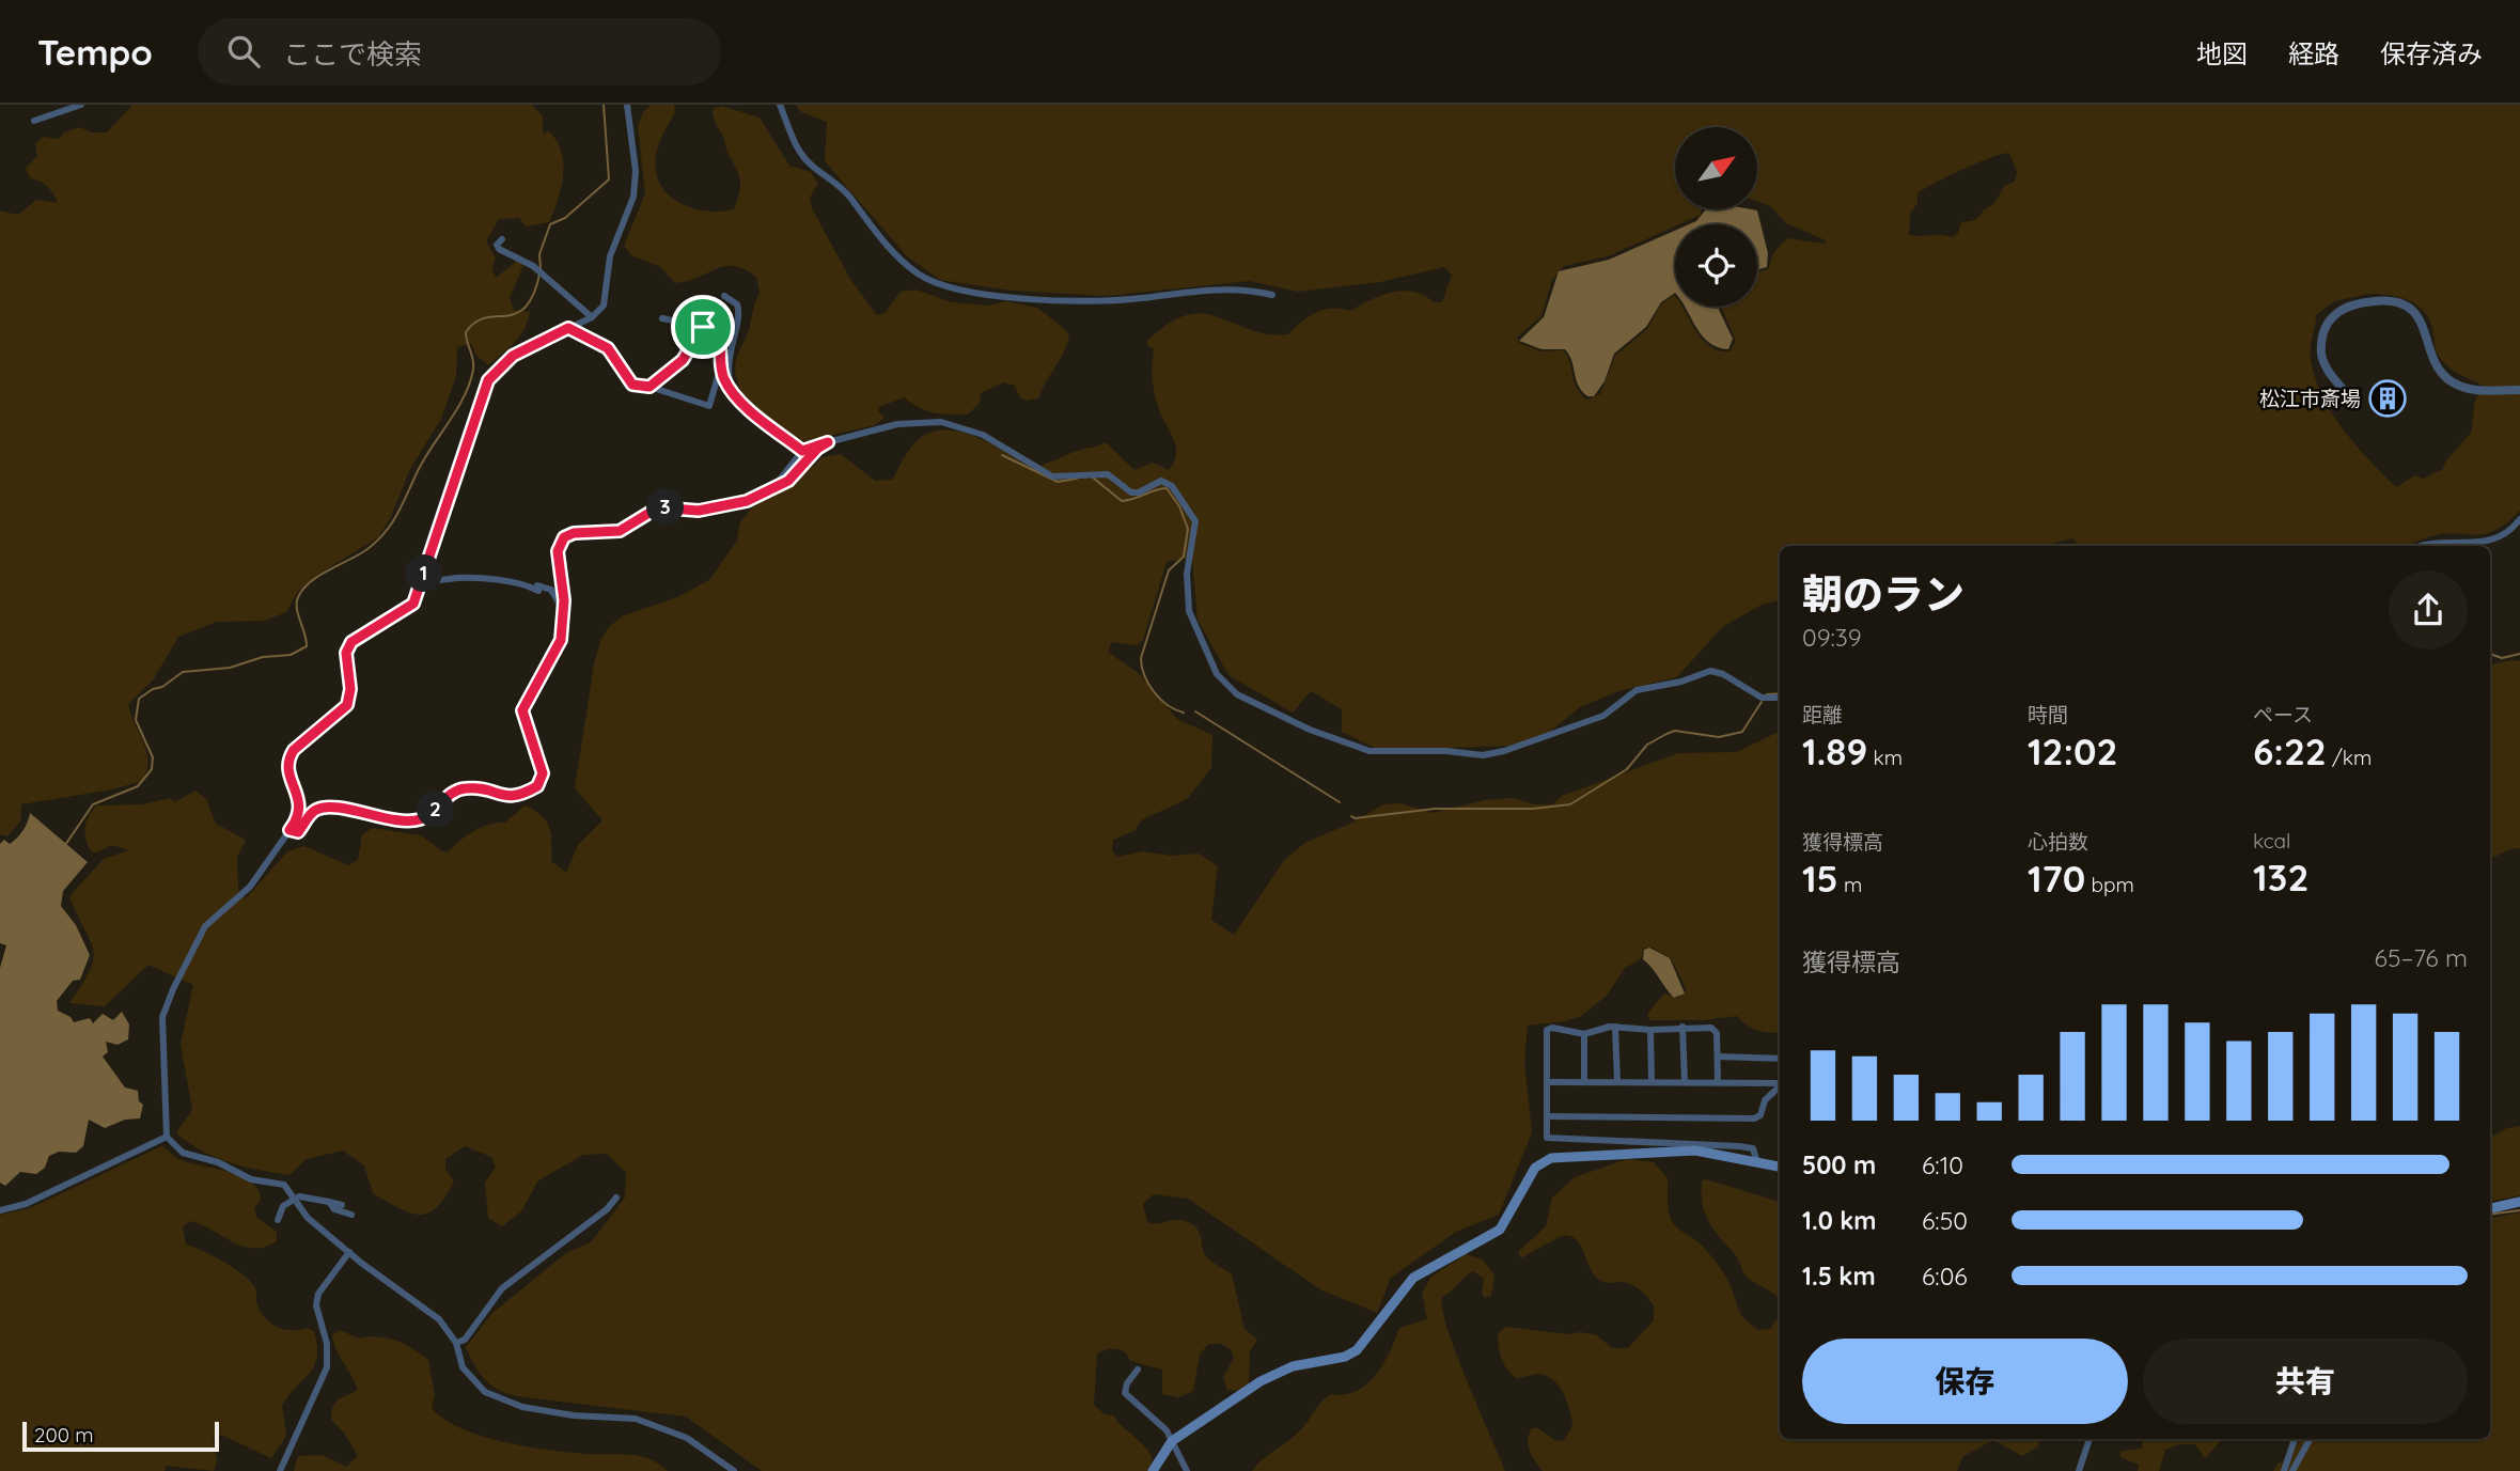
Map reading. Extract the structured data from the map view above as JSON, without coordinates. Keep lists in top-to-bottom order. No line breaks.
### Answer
{"places":{"building":["松江市斎場"]},"scale_bar":"200 m","north":"top right","page":{"header":"Tempo","search":"ここで検索","nav":["地図","経路","保存済み"],"pins":["3","1","2"],"heading":["朝のラン","09:39"],"stats":[["距離","1.89 km"],["時間","12:02"],["ペース","6:22 /km"],["獲得標高","15 m"],["心拍数","170 bpm"],["kcal","132"]],"chart":["獲得標高","65–76 m"],"list":[{"name":"500 m","note":"6:10"},{"name":"1.0 km","note":"6:50"},{"name":"1.5 km","note":"6:06"}],"buttons":["保存","共有"],"scale":"200 m"}}
